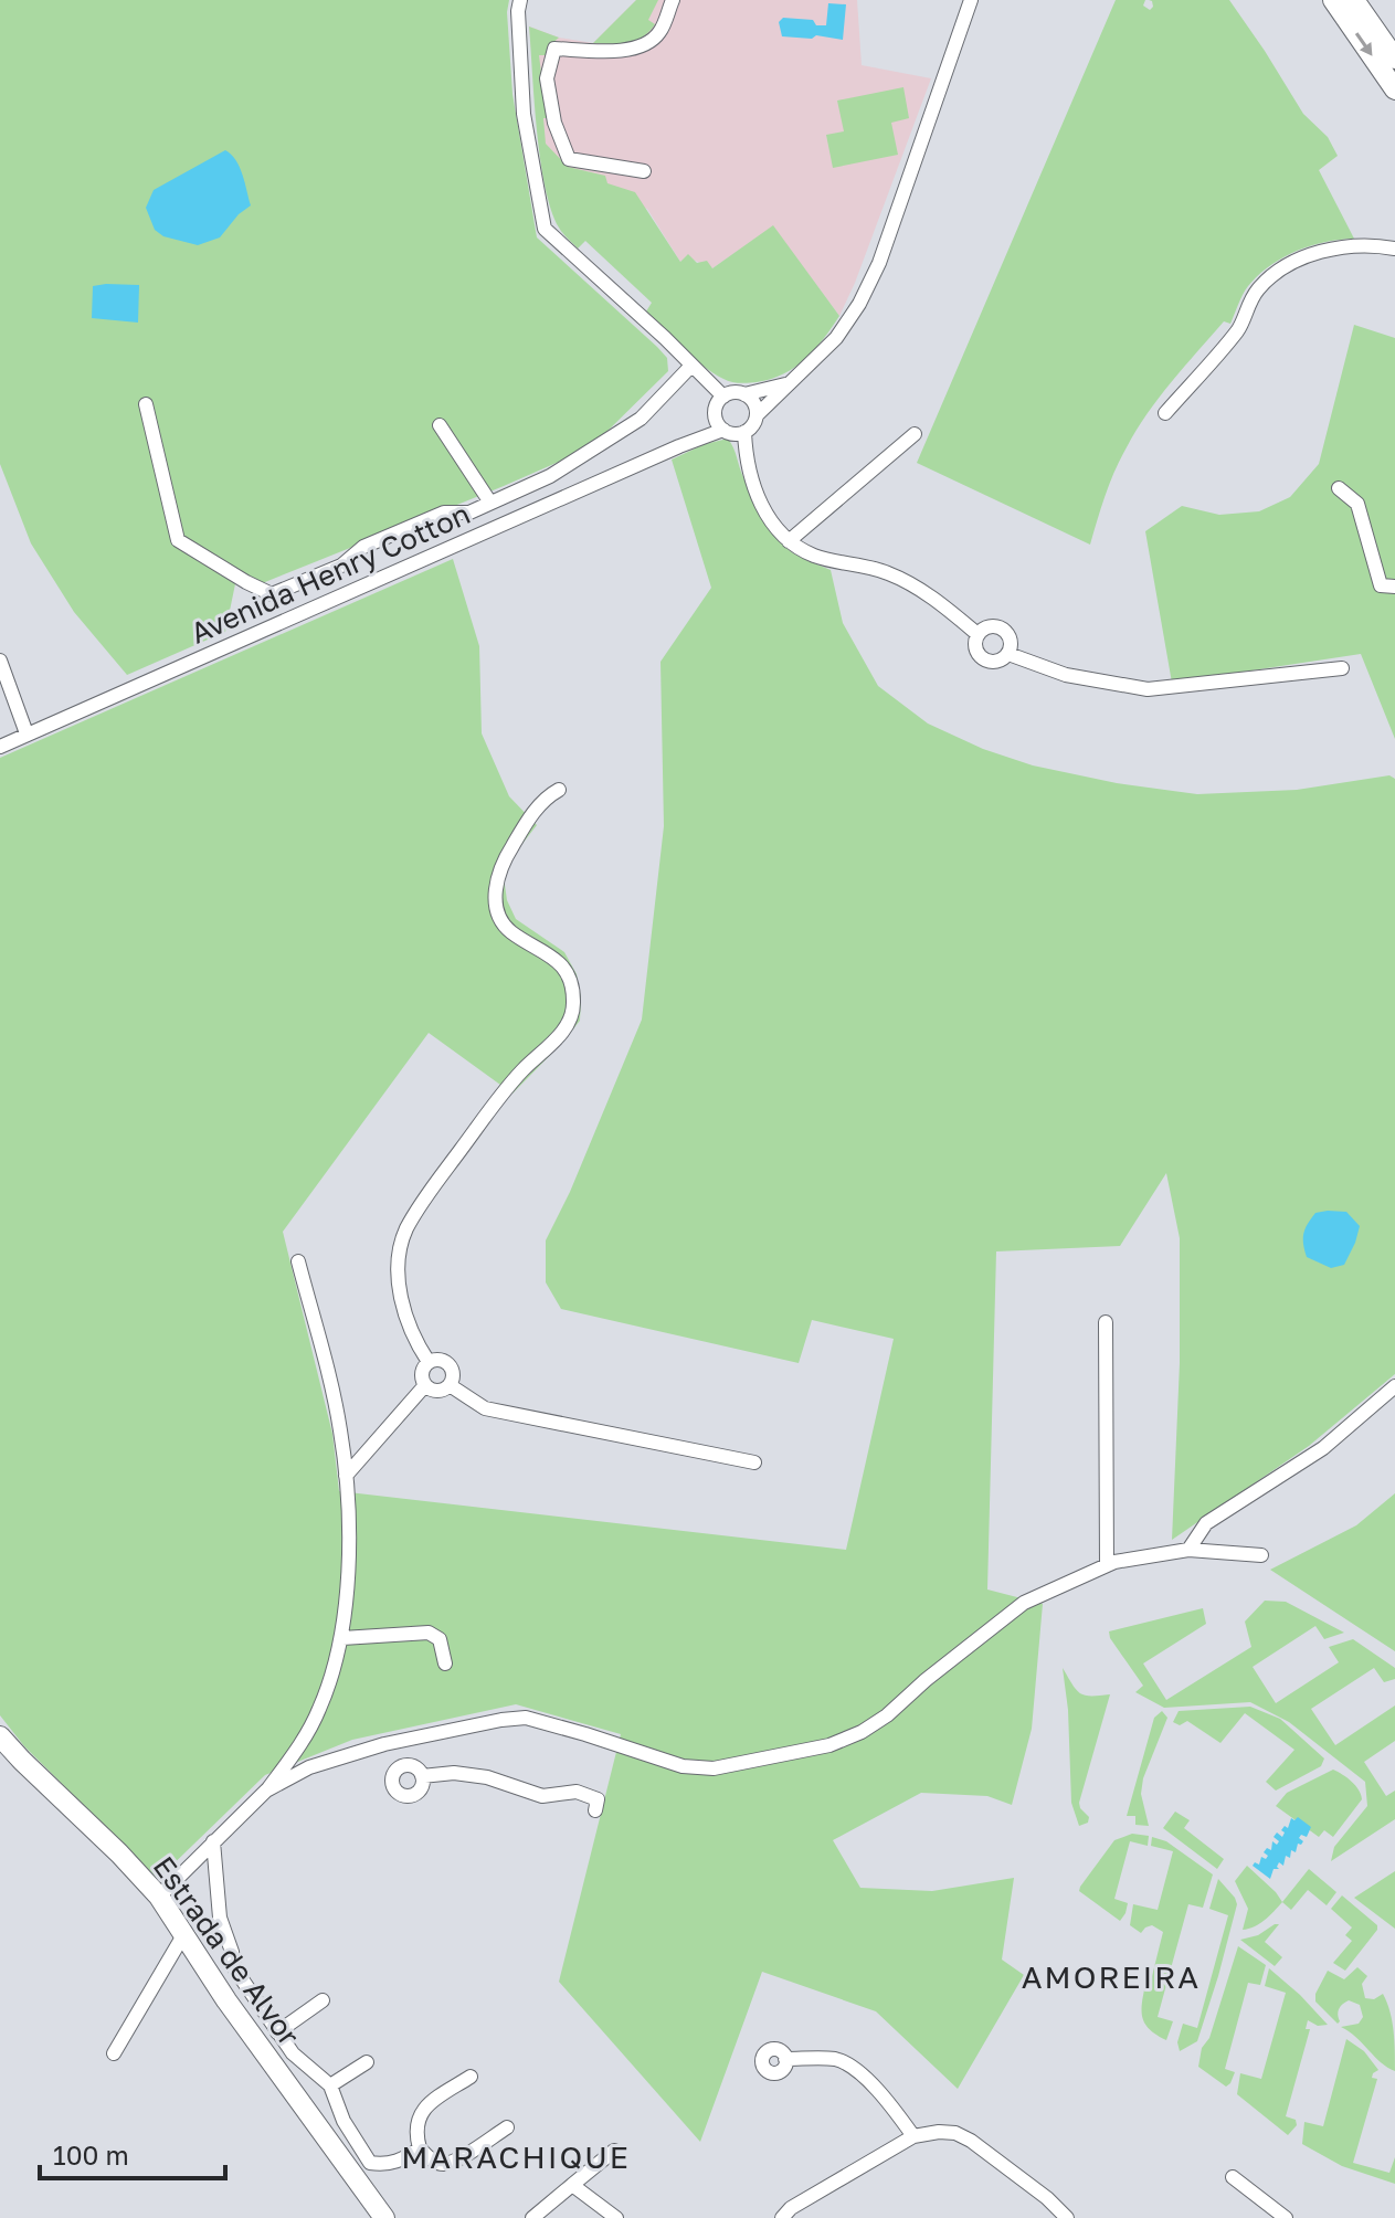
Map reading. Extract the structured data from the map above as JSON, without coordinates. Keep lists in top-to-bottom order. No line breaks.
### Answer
{"streets":{"street":["Avenida Henry Cotton","Estrada de Alvor"]},"districts":["AMOREIRA","MARACHIQUE"],"scale_bar":"100 m"}
